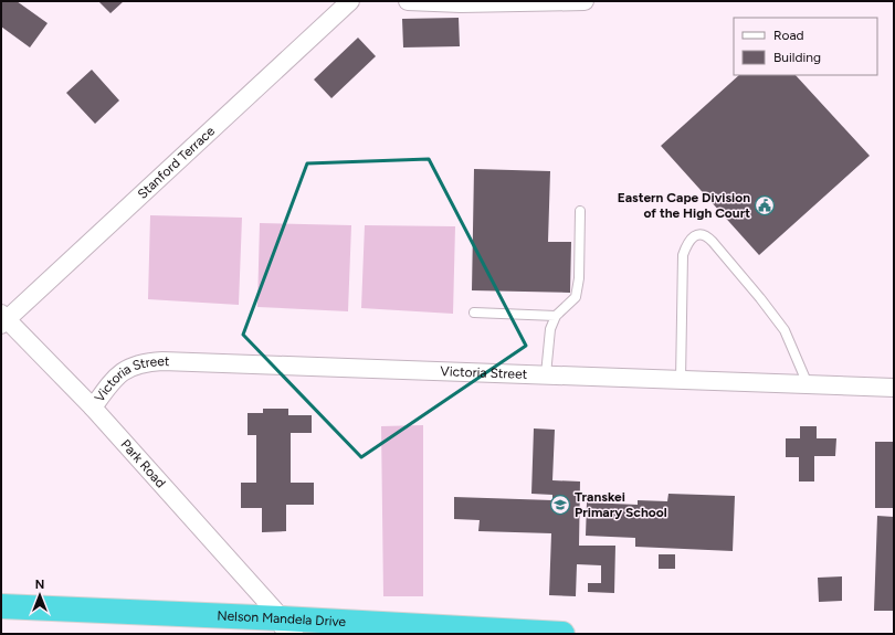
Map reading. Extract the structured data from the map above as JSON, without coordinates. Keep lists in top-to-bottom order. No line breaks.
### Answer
{"streets":{"highway":["Nelson Mandela Drive"],"street":["Stanford Terrace","Victoria Street","Park Road"]},"crossings":[["Stanford Terrace","Park Road"],["Victoria Street","Park Road"],["Park Road","Nelson Mandela Drive"]],"places":{"public building":["Eastern Cape Division of the High Court"],"school or university":["Transkei Primary School"]},"legend":["Road","Building"],"north":"top"}
